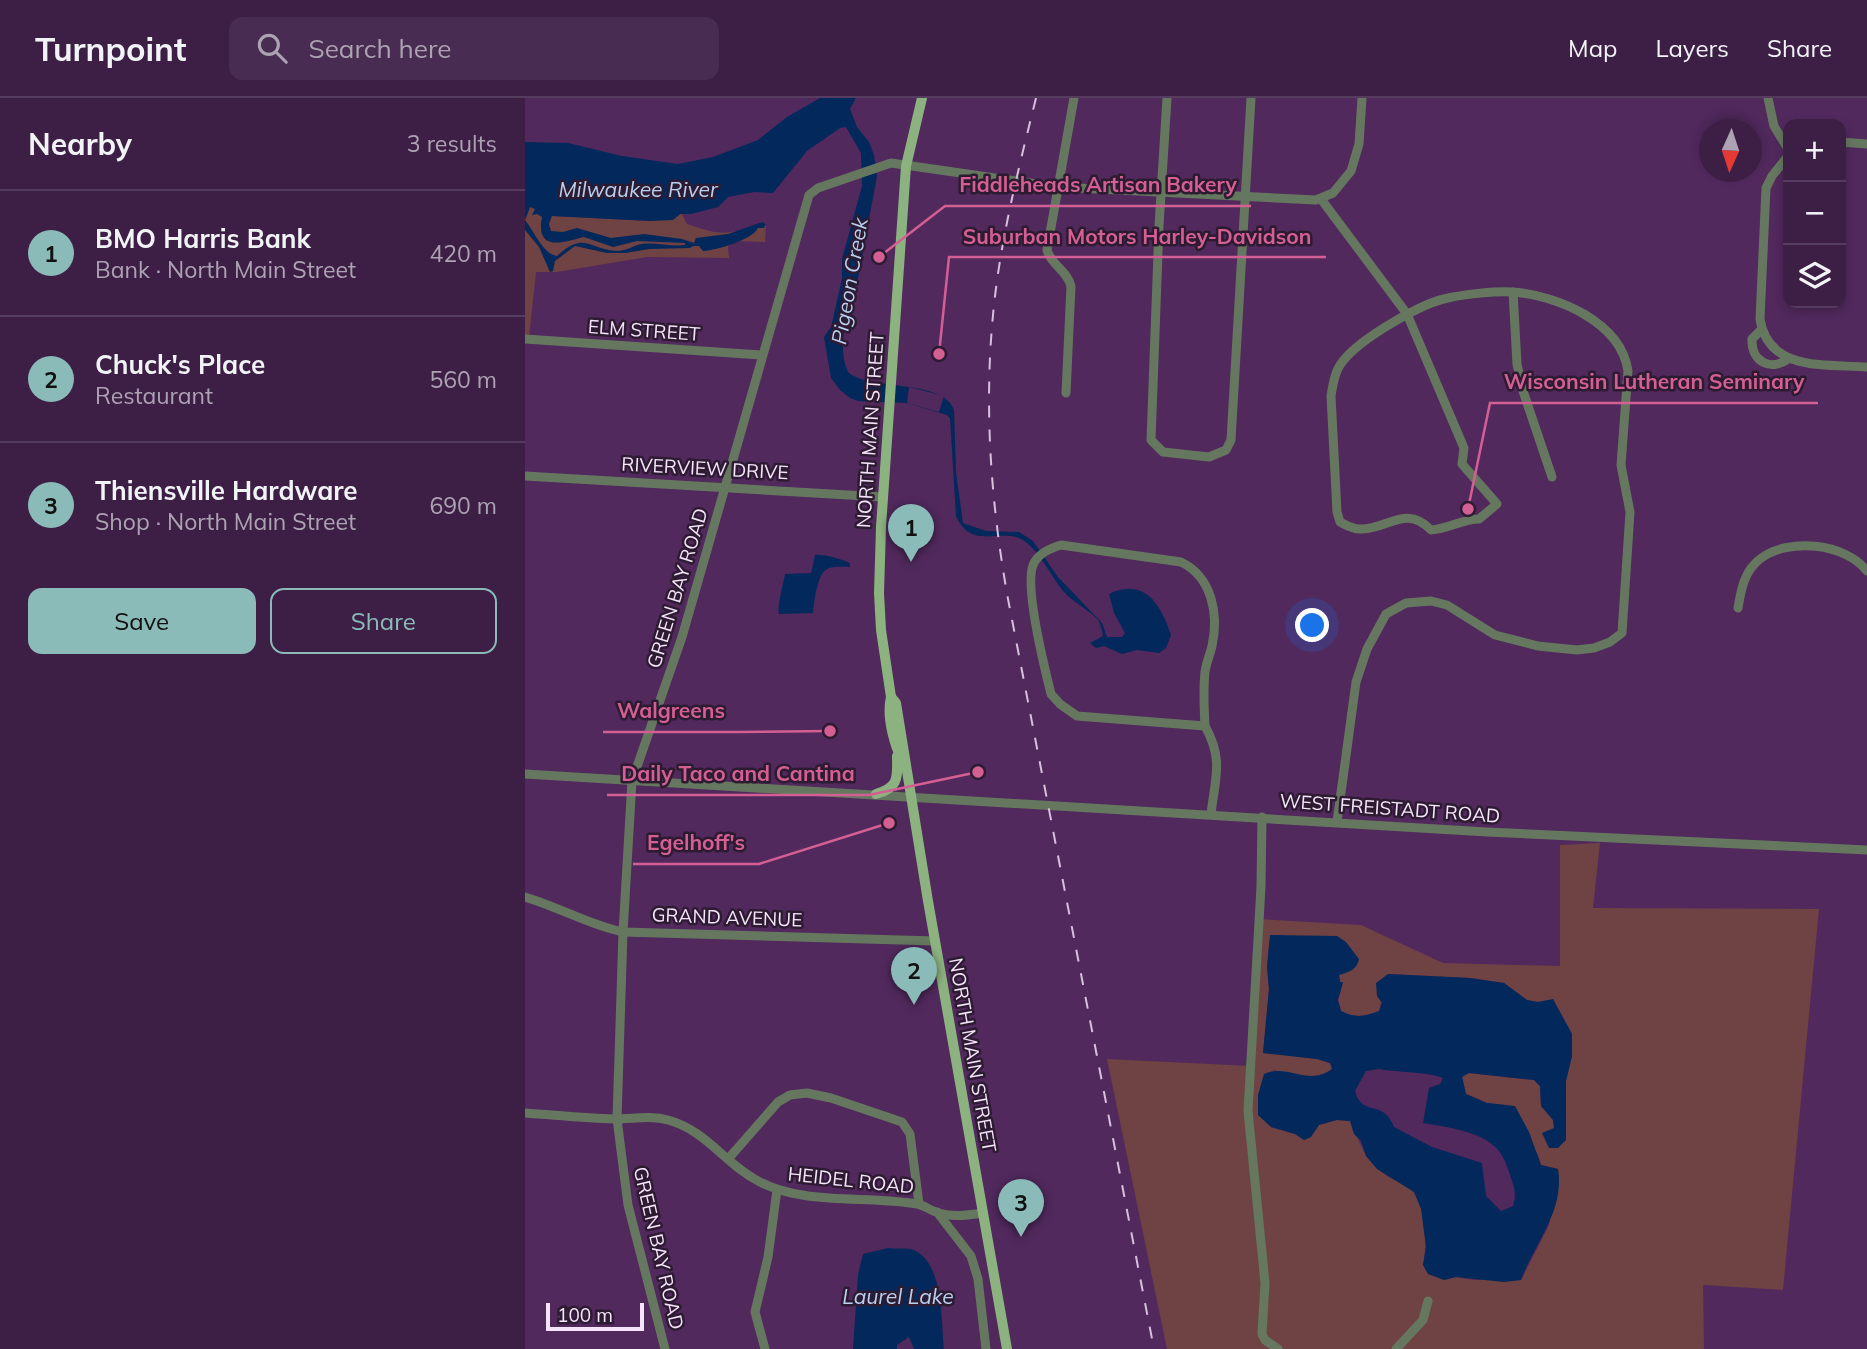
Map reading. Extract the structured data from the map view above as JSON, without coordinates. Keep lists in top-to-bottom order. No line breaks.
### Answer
{"streets":{"main road":["NORTH MAIN STREET"],"street":["ELM STREET","RIVERVIEW DRIVE","GREEN BAY ROAD","WEST FREISTADT ROAD","GRAND AVENUE","HEIDEL ROAD"]},"crossings":[["ELM STREET","GREEN BAY ROAD"],["NORTH MAIN STREET","RIVERVIEW DRIVE"],["NORTH MAIN STREET","GREEN BAY ROAD"],["NORTH MAIN STREET","WEST FREISTADT ROAD"],["NORTH MAIN STREET","GRAND AVENUE"],["NORTH MAIN STREET","HEIDEL ROAD"],["RIVERVIEW DRIVE","GREEN BAY ROAD"],["GREEN BAY ROAD","WEST FREISTADT ROAD"],["GREEN BAY ROAD","GRAND AVENUE"],["GREEN BAY ROAD","HEIDEL ROAD"]],"water":["Milwaukee River","Pigeon Creek","Laurel Lake"],"places":["Fiddleheads Artisan Bakery","Suburban Motors Harley-Davidson","Wisconsin Lutheran Seminary","Walgreens","Daily Taco and Cantina","Egelhoff's"],"scale_bar":"100 m","north":"bottom","page":{"header":"Turnpoint","search":"Search here","nav":["Map","Layers","Share"],"heading":["Nearby","3 results"],"map_buttons":["+","−"],"list":[{"mark":"1","name":"BMO Harris Bank","note":"Bank · North Main Street","value":"420 m"},{"mark":"2","name":"Chuck's Place","note":"Restaurant","value":"560 m"},{"mark":"3","name":"Thiensville Hardware","note":"Shop · North Main Street","value":"690 m"}],"pins":["1","2","3"],"buttons":["Save","Share"],"scale":"100 m"}}
